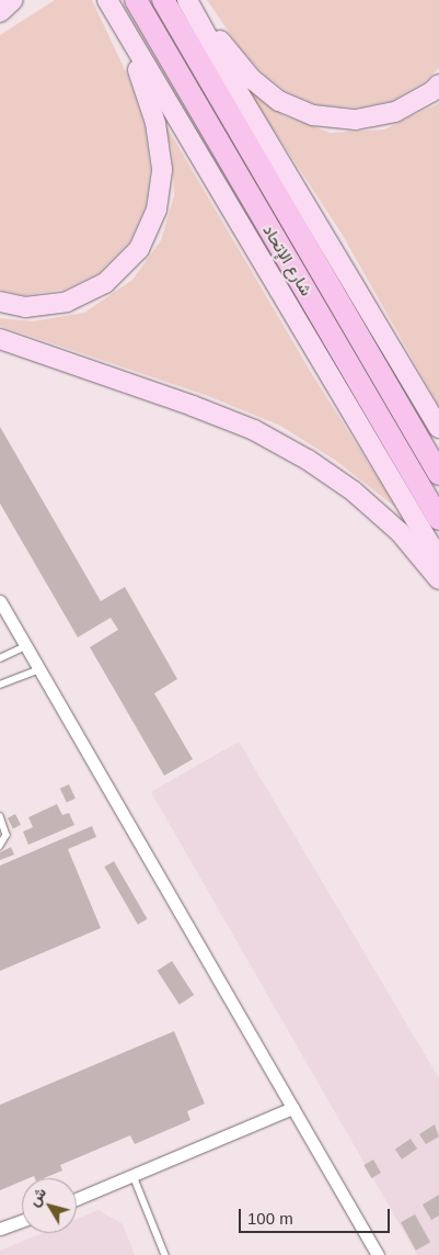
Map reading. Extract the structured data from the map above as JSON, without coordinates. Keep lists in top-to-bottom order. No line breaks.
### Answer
{"streets":{"highway":["شارع الإتحاد"]},"scale_bar":"100 m","north":"top left"}
